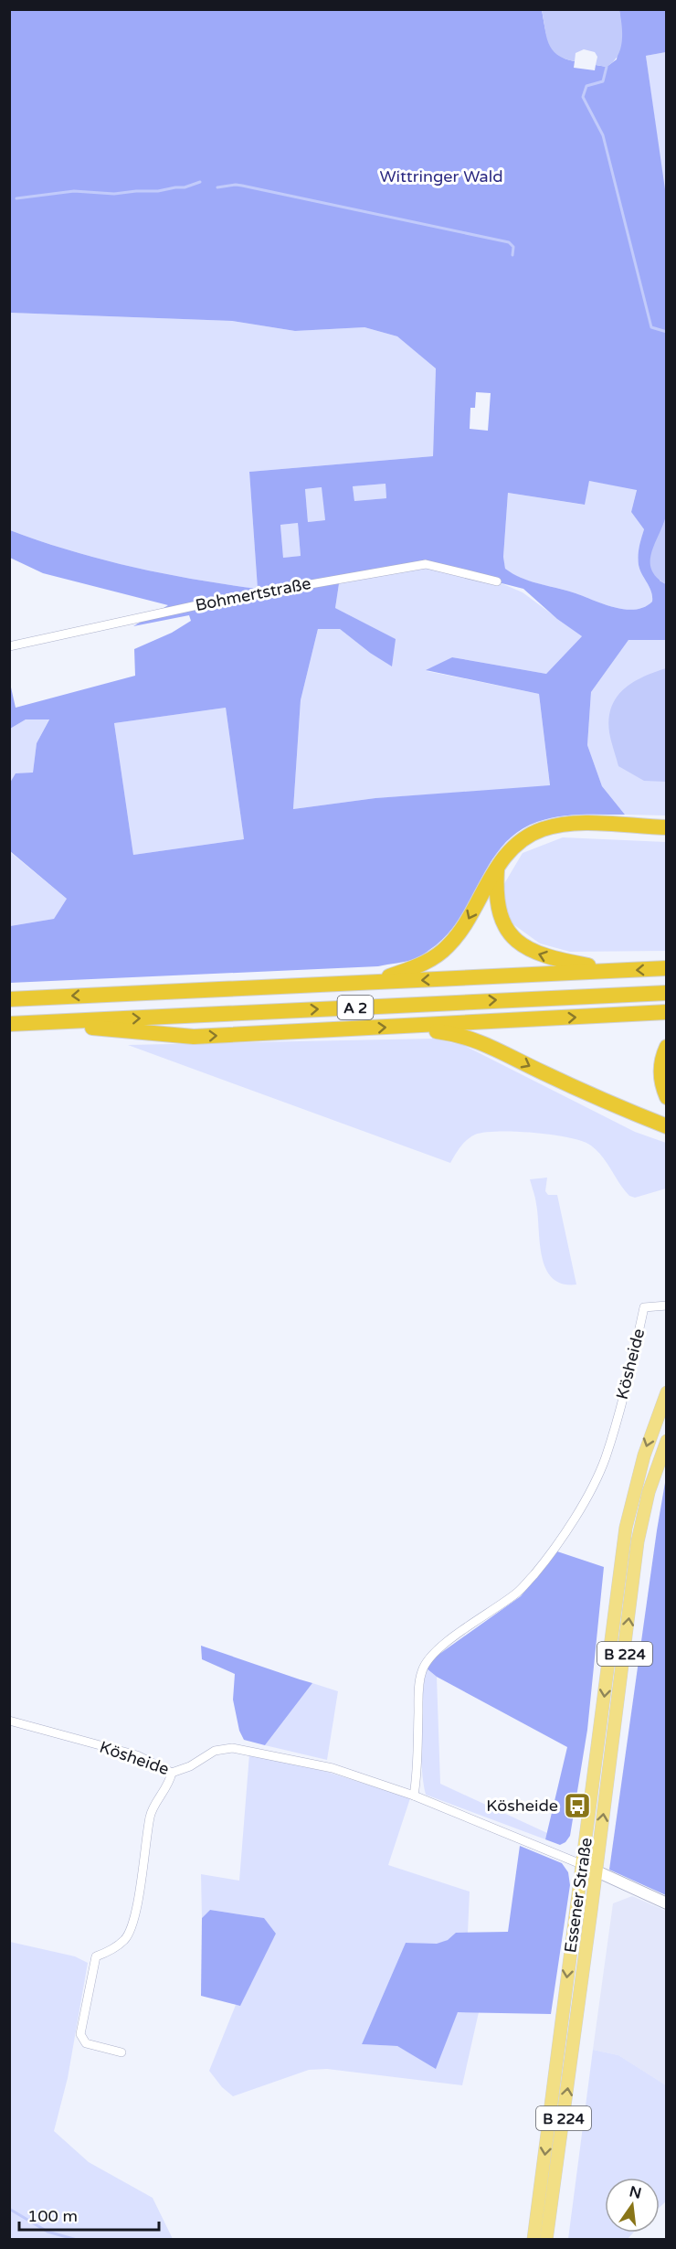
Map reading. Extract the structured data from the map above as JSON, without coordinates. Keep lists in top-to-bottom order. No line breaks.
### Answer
{"streets":{"highway":["A 2"],"main road":["B 224","Essener Straße"],"street":["Bohmertstraße","Kösheide"]},"crossings":[["Kösheide","Essener Straße"]],"parks":["Wittringer Wald"],"places":{"bus stop":["Kösheide"]},"scale_bar":"100 m","north":"top"}
